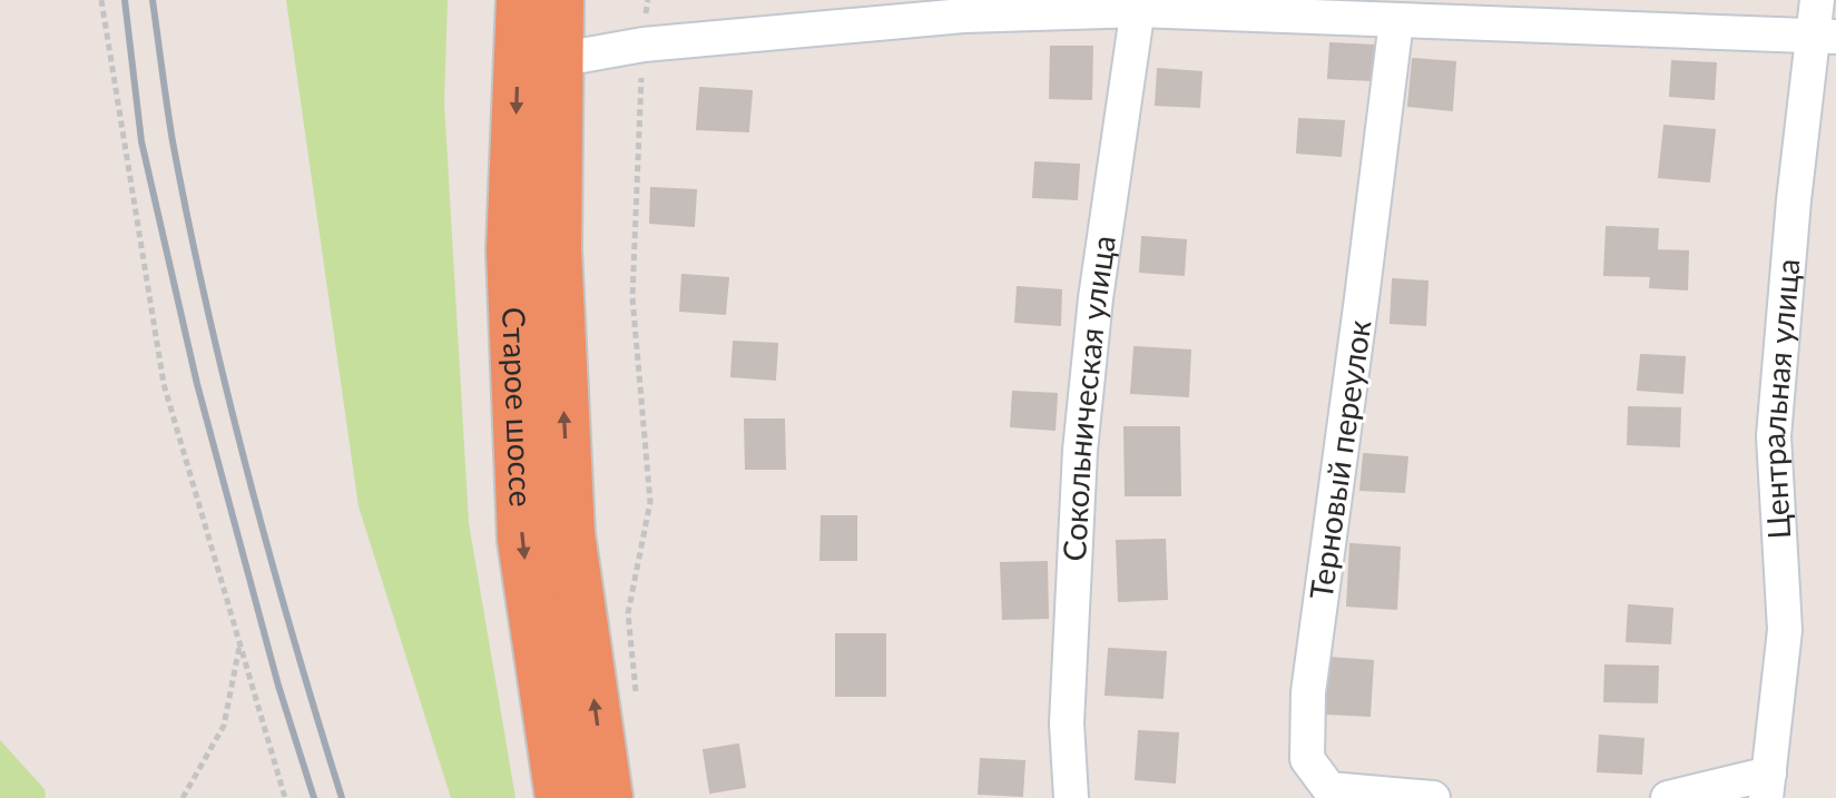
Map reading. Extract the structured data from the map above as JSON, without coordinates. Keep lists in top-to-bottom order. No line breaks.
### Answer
{"streets":{"highway":["Старое шоссе"],"street":["Сокольническая улица","Центральная улица","Терновый переулок"]}}
